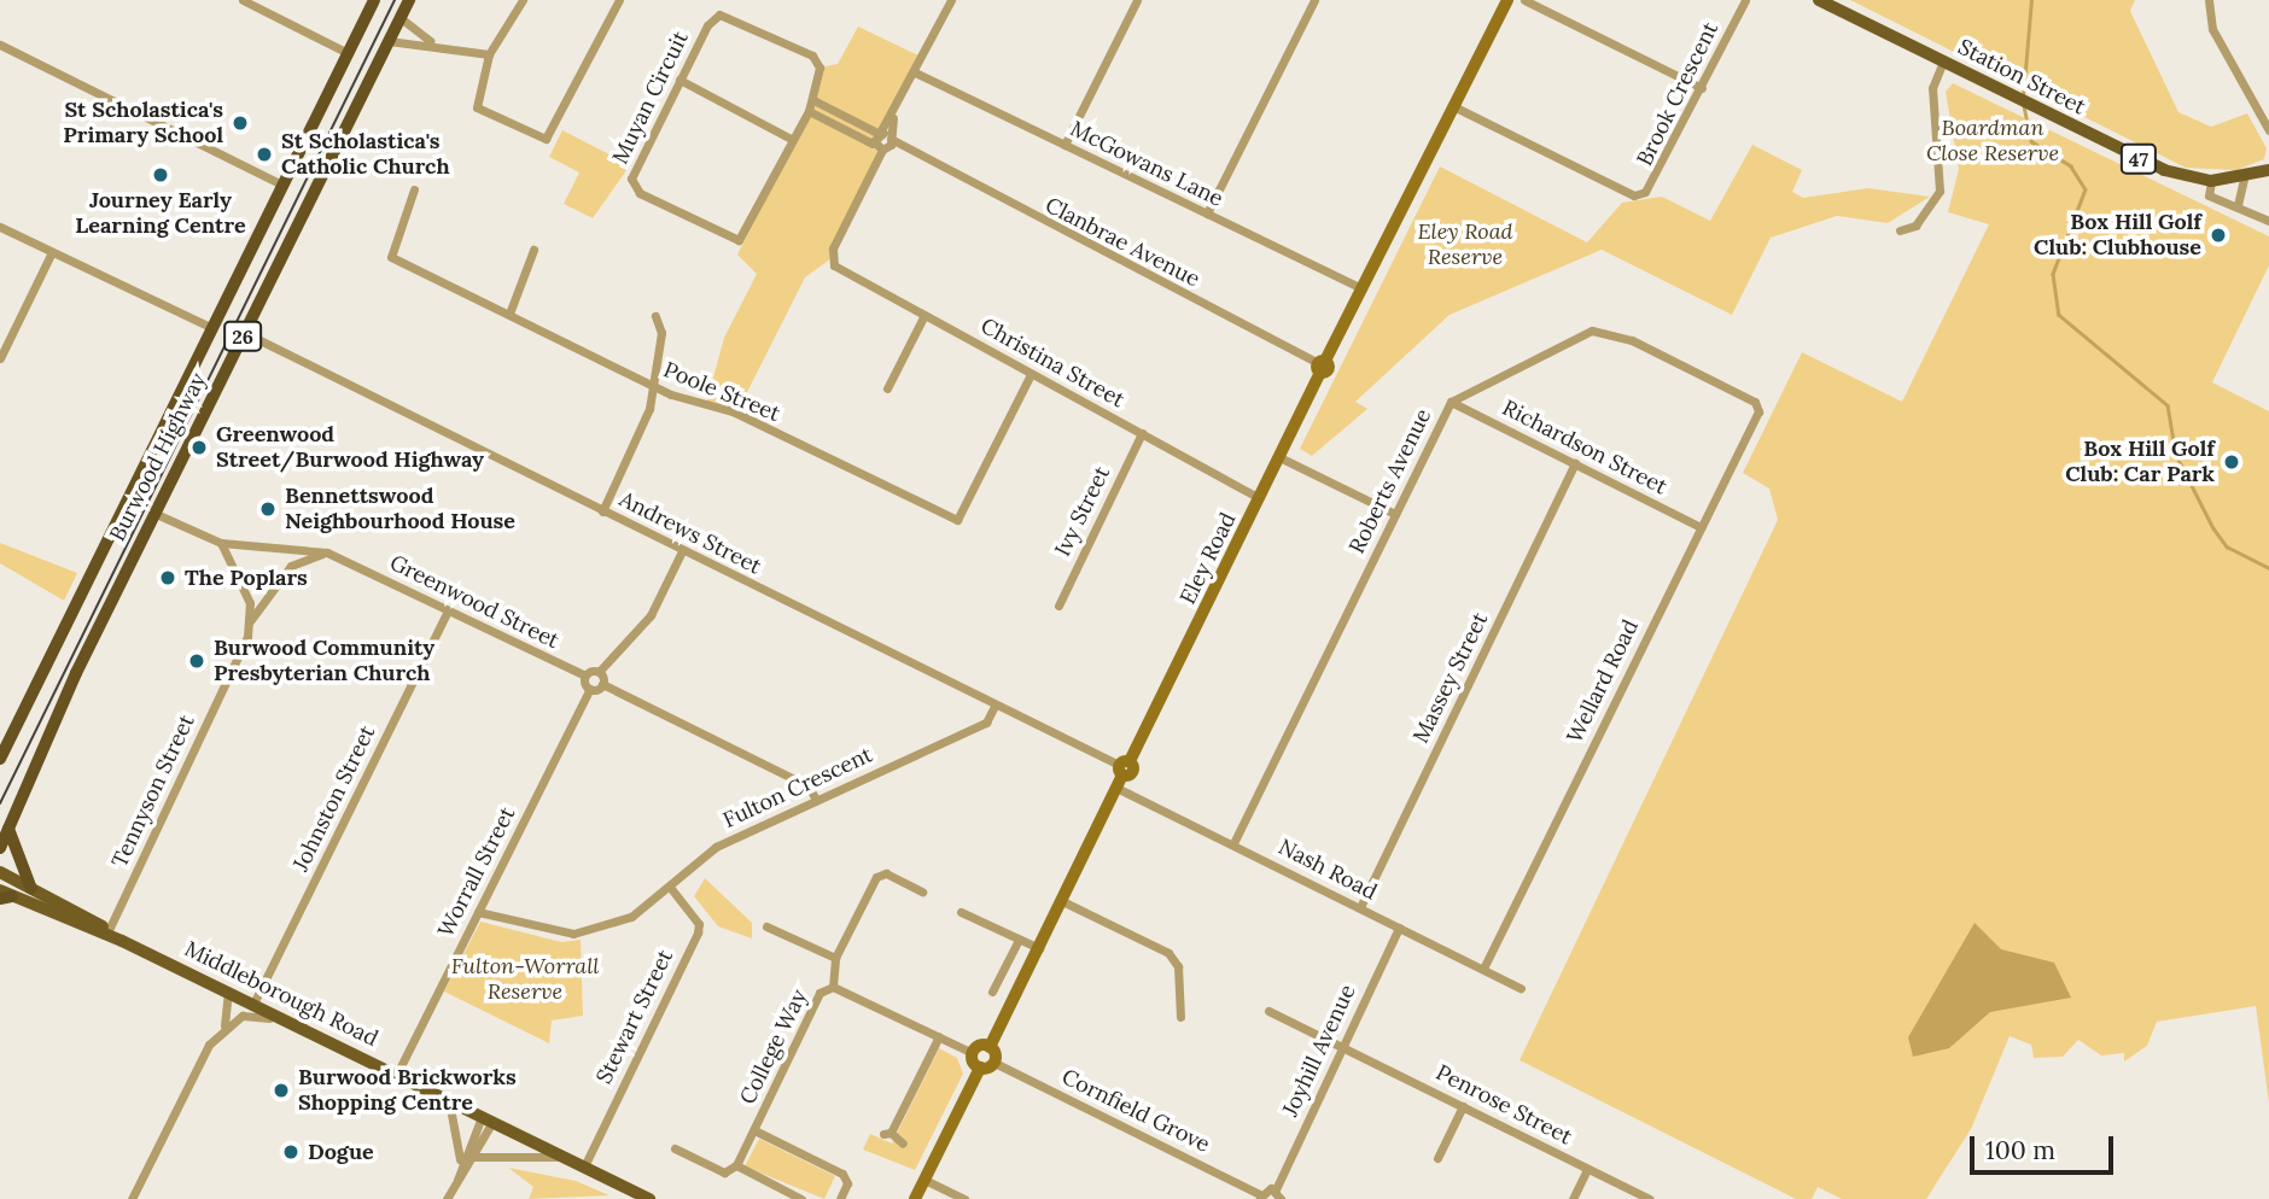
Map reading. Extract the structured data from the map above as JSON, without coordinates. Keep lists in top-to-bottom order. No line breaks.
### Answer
{"streets":{"highway":["26","Burwood Highway"],"main road":["Station Street","47","Eley Road","Middleborough Road"],"street":["Brook Crescent","Muyan Circuit","McGowans Lane","Clanbrae Avenue","Christina Street","Poole Street","Richardson Street","Roberts Avenue","Ivy Street","Andrews Street","Greenwood Street","Massey Street","Wellard Road","Fulton Crescent","Tennyson Street","Johnston Street","Nash Road","Worrall Street","Stewart Street","College Way","Joyhill Avenue","Penrose Street","Cornfield Grove"]},"crossings":[["Brook Crescent","Eley Road"],["McGowans Lane","Eley Road"],["Clanbrae Avenue","Christina Street"],["Clanbrae Avenue","Eley Road"],["Christina Street","Poole Street"],["Christina Street","Ivy Street"],["Christina Street","Eley Road"],["Richardson Street","Roberts Avenue"],["Richardson Street","Massey Street"],["Richardson Street","Wellard Road"],["Burwood Highway","Andrews Street"],["Burwood Highway","Greenwood Street"],["Roberts Avenue","Wellard Road"],["Roberts Avenue","Nash Road"],["Andrews Street","Eley Road"],["Andrews Street","Fulton Crescent"],["Eley Road","Nash Road"],["Greenwood Street","Tennyson Street"],["Greenwood Street","Johnston Street"],["Massey Street","Nash Road"],["Wellard Road","Nash Road"],["Fulton Crescent","Worrall Street"],["Fulton Crescent","Stewart Street"],["Tennyson Street","Middleborough Road"],["Johnston Street","Middleborough Road"],["Nash Road","Joyhill Avenue"],["Worrall Street","Middleborough Road"],["Middleborough Road","Stewart Street"],["Joyhill Avenue","Penrose Street"]],"parks":["Boardman Close Reserve","Eley Road Reserve","Fulton-Worrall Reserve"],"places":["St Scholastica's Primary School","St Scholastica's Catholic Church","Journey Early Learning Centre","Box Hill Golf Club: Clubhouse","Greenwood Street/Burwood Highway","Box Hill Golf Club: Car Park","Bennettswood Neighbourhood House","The Poplars","Burwood Community Presbyterian Church","Burwood Brickworks Shopping Centre","Dogue"],"scale_bar":"100 m"}
